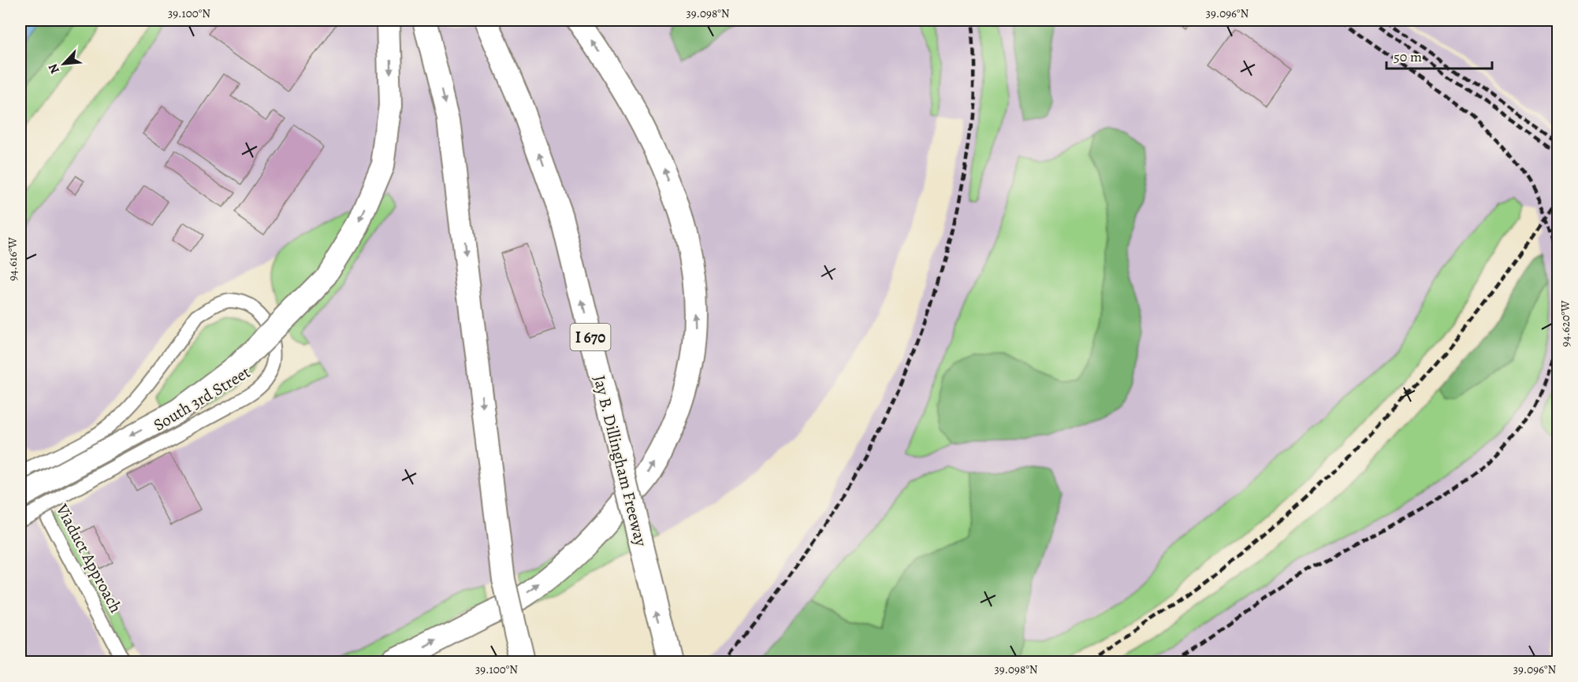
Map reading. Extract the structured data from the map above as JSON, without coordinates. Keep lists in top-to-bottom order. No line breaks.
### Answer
{"streets":{"highway":["I 670","Jay B. Dillingham Freeway"],"street":["South 3rd Street","Viaduct Approach"]},"crossings":[["South 3rd Street","Viaduct Approach"]],"scale_bar":"50 m","north":"bottom left","coordinates":["39.100°N","39.098°N","39.096°N","94.616°W","94.620°W"]}
